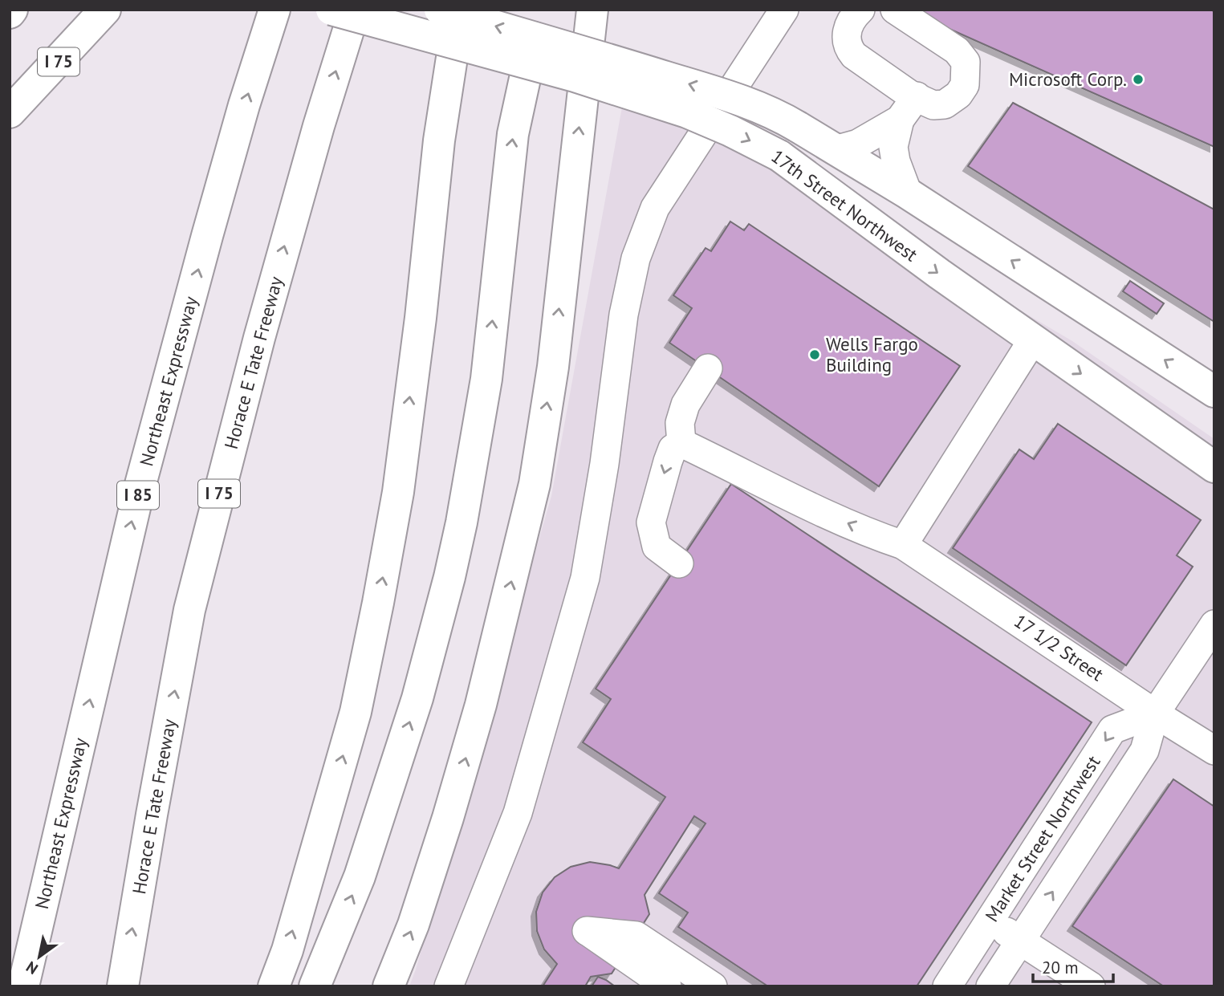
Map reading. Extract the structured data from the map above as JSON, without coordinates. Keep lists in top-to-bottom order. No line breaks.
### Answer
{"streets":{"main road":["I 75","17th Street Northwest","Horace E Tate Freeway","Northeast Expressway","I 85"],"street":["17 1/2 Street","Market Street Northwest"]},"crossings":[["17 1/2 Street","Market Street Northwest"]],"one_way":["17 1/2 Street"],"places":["Microsoft Corp.","Wells Fargo Building"],"scale_bar":"20 m","north":"bottom left"}
